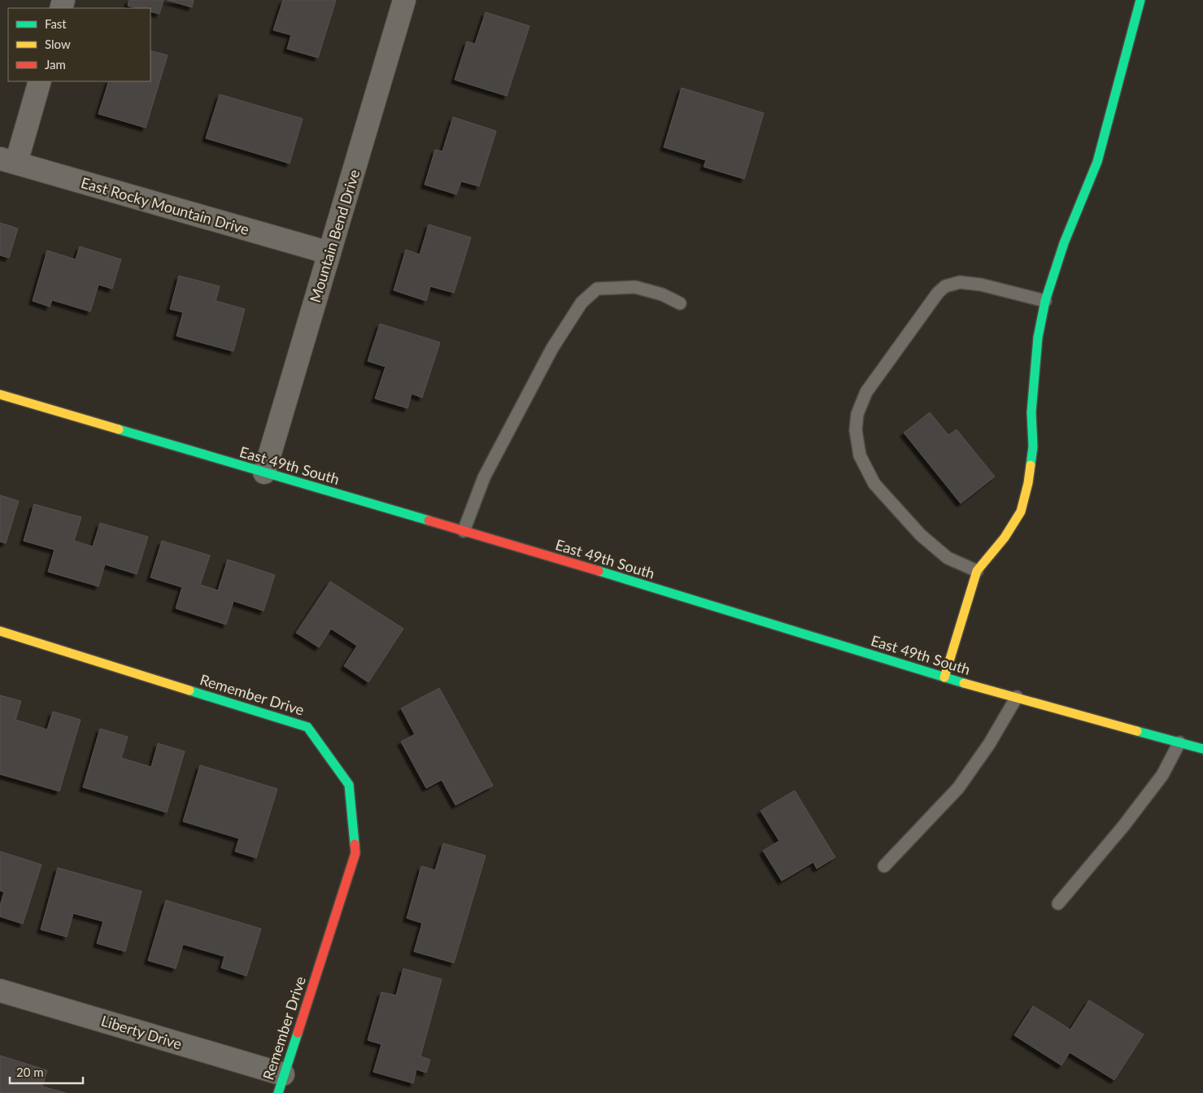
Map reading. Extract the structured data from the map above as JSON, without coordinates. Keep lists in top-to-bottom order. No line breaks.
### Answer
{"streets":{"street":["East Rocky Mountain Drive","Mountain Bend Drive","East 49th South","Remember Drive","Liberty Drive"]},"crossings":[["East Rocky Mountain Drive","Mountain Bend Drive"],["Mountain Bend Drive","East 49th South"],["Remember Drive","Liberty Drive"]],"legend":["Fast","Slow","Jam"],"scale_bar":"20 m"}
